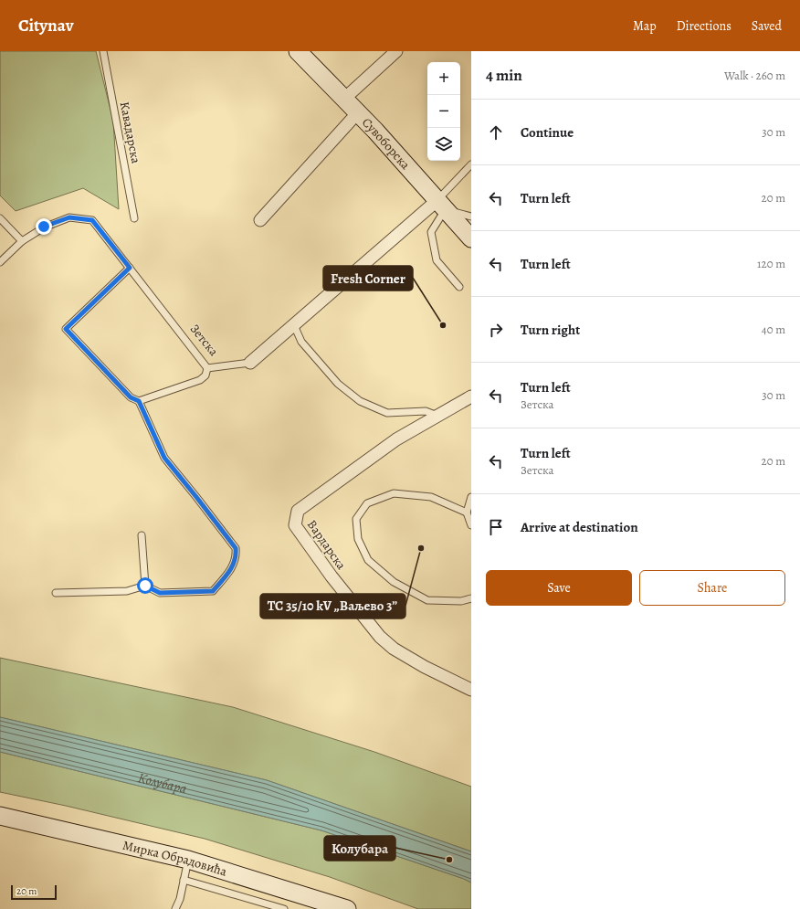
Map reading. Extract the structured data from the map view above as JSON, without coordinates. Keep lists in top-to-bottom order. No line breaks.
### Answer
{"streets":{"street":["Сувоборска","Зетска","Вардарска","Мирка Обрадовића"],"lane":["Кавадарска"]},"crossings":[["Сувоборска","Зетска"]],"water":["Колубара"],"places":["Fresh Corner","ТС 35/10 kV „Ваљево 3”","Колубара"],"scale_bar":"20 m","page":{"header":"Citynav","nav":["Map","Directions","Saved"],"heading":["4 min","Walk · 260 m"],"map_buttons":["+","−"],"list":[["Continue","30 m"],["Turn left","20 m"],["Turn left","120 m"],["Turn right","40 m"],["Turn left","Зетска","30 m"],["Turn left","Зетска","20 m"],"Arrive at destination"],"buttons":["Save","Share"],"scale":"20 m"}}
